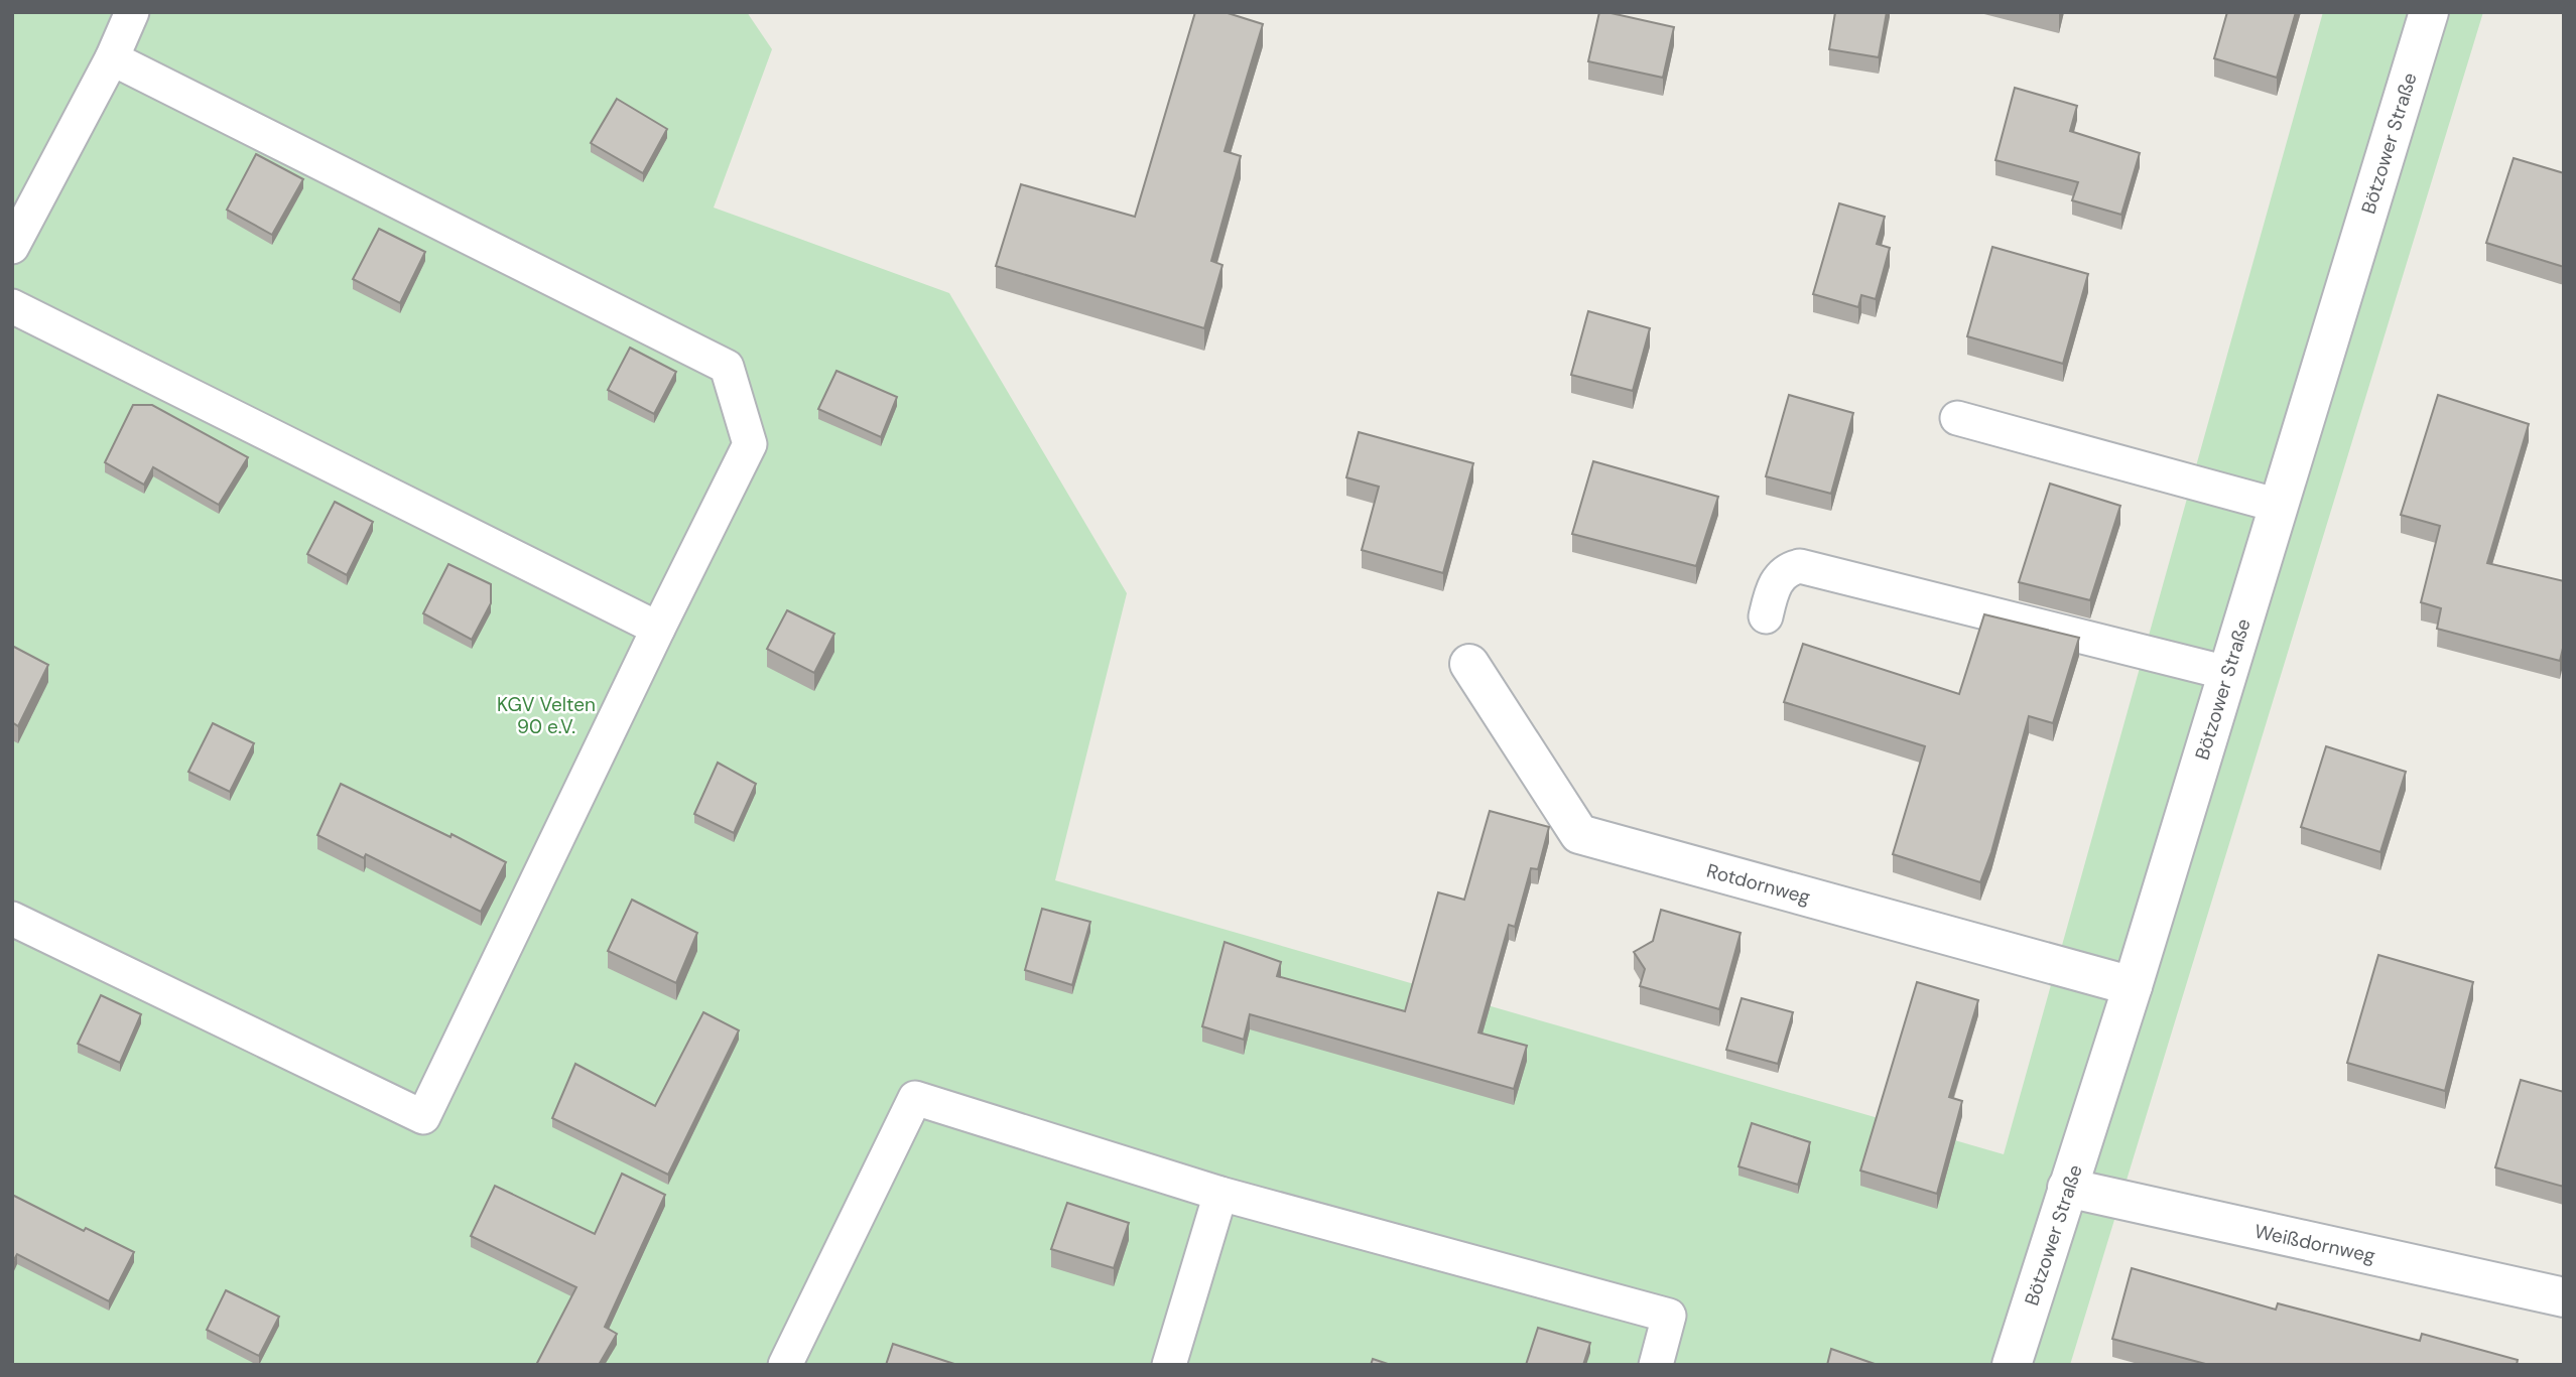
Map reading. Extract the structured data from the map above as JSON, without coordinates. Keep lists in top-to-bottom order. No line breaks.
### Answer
{"streets":{"street":["Bötzower Straße","Rotdornweg","Weißdornweg"]},"crossings":[["Bötzower Straße","Rotdornweg"],["Bötzower Straße","Weißdornweg"]],"parks":["KGV Velten 90 e.V."]}
